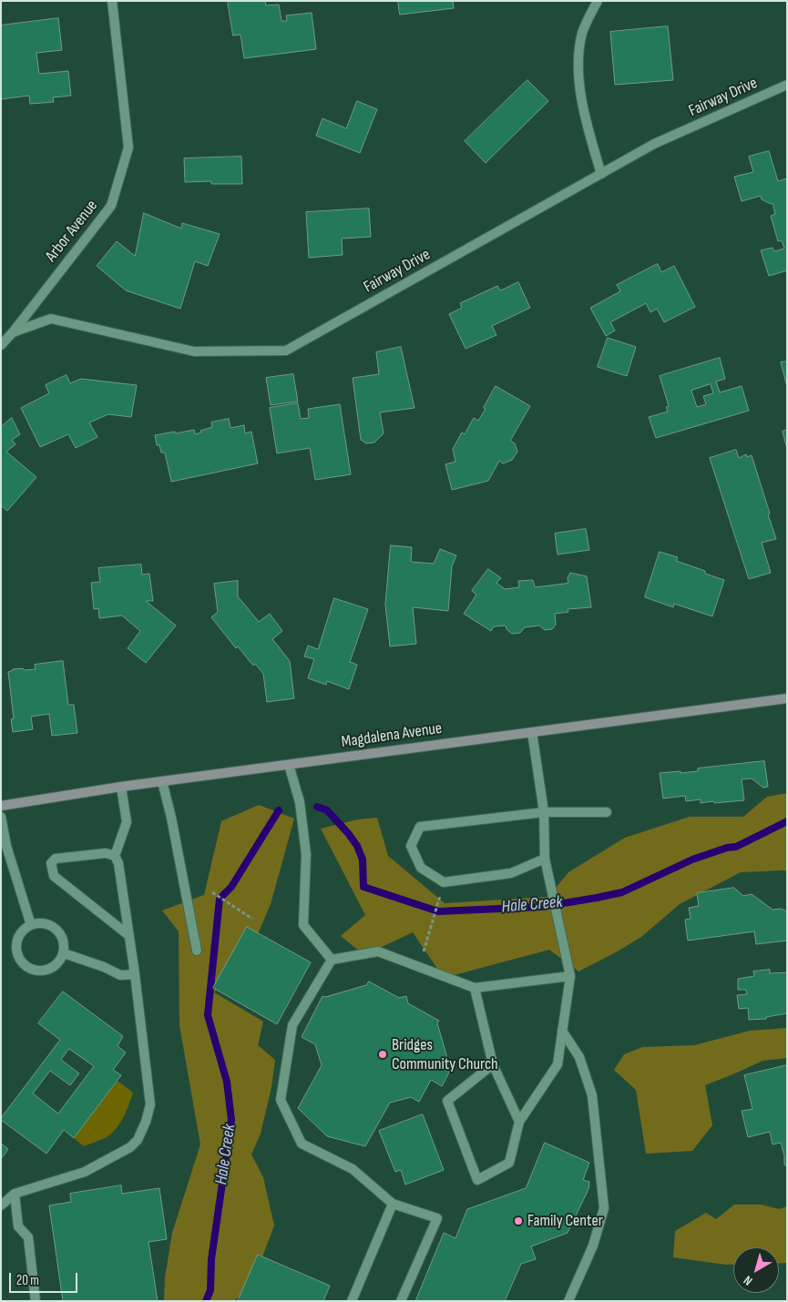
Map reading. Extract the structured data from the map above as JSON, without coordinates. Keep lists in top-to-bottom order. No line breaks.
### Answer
{"streets":{"main road":["Magdalena Avenue"],"street":["Fairway Drive","Arbor Avenue"]},"crossings":[["Fairway Drive","Arbor Avenue"]],"water":["Hale Creek"],"places":["Bridges Community Church","Family Center"],"scale_bar":"20 m","north":"bottom left"}
